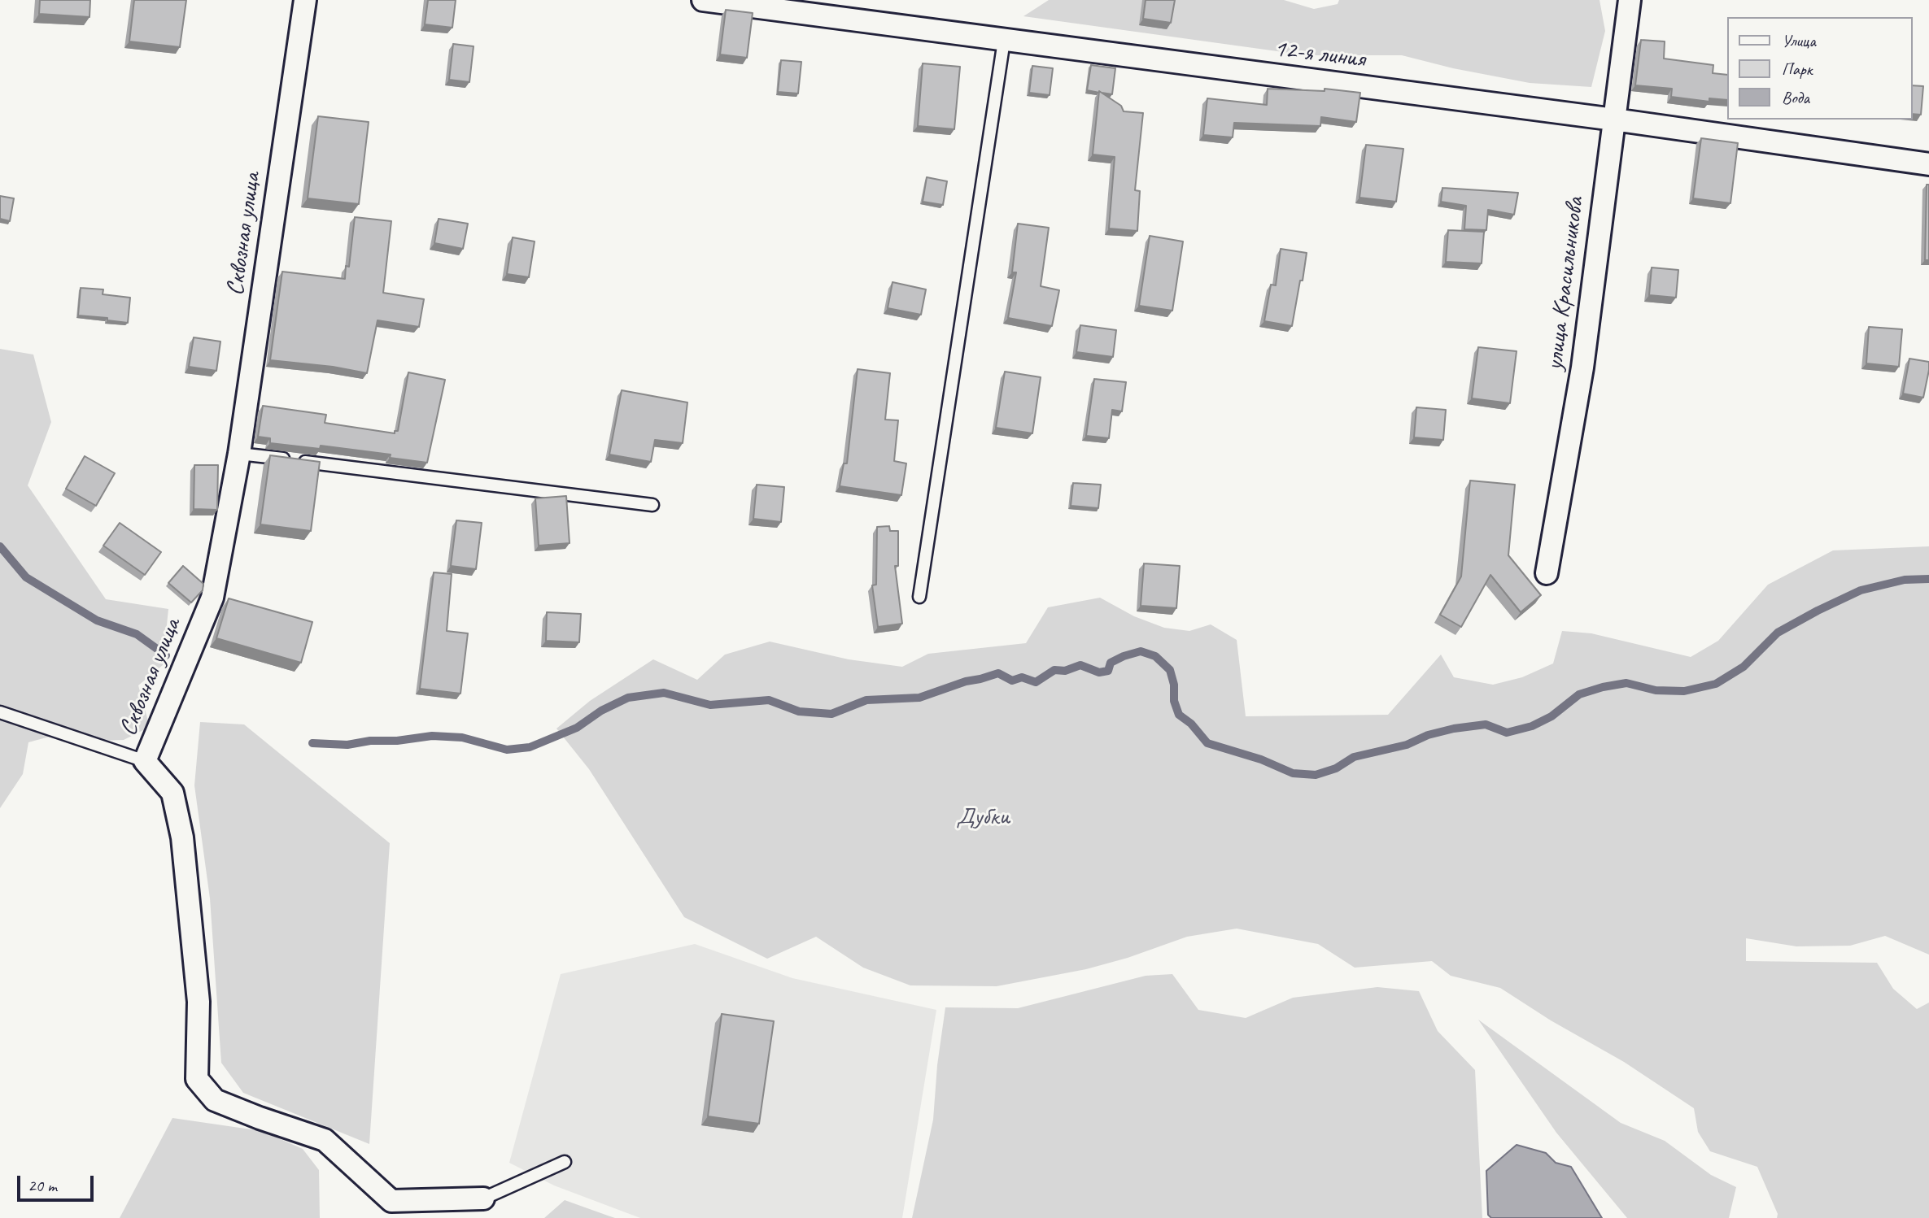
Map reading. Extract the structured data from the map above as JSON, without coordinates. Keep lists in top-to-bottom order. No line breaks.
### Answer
{"streets":{"street":["12-я линия","Сквозная улица","улица Красильникова"]},"crossings":[["12-я линия","улица Красильникова"]],"parks":["Дубки"],"legend":["Улица","Парк","Вода"],"scale_bar":"20 m"}
